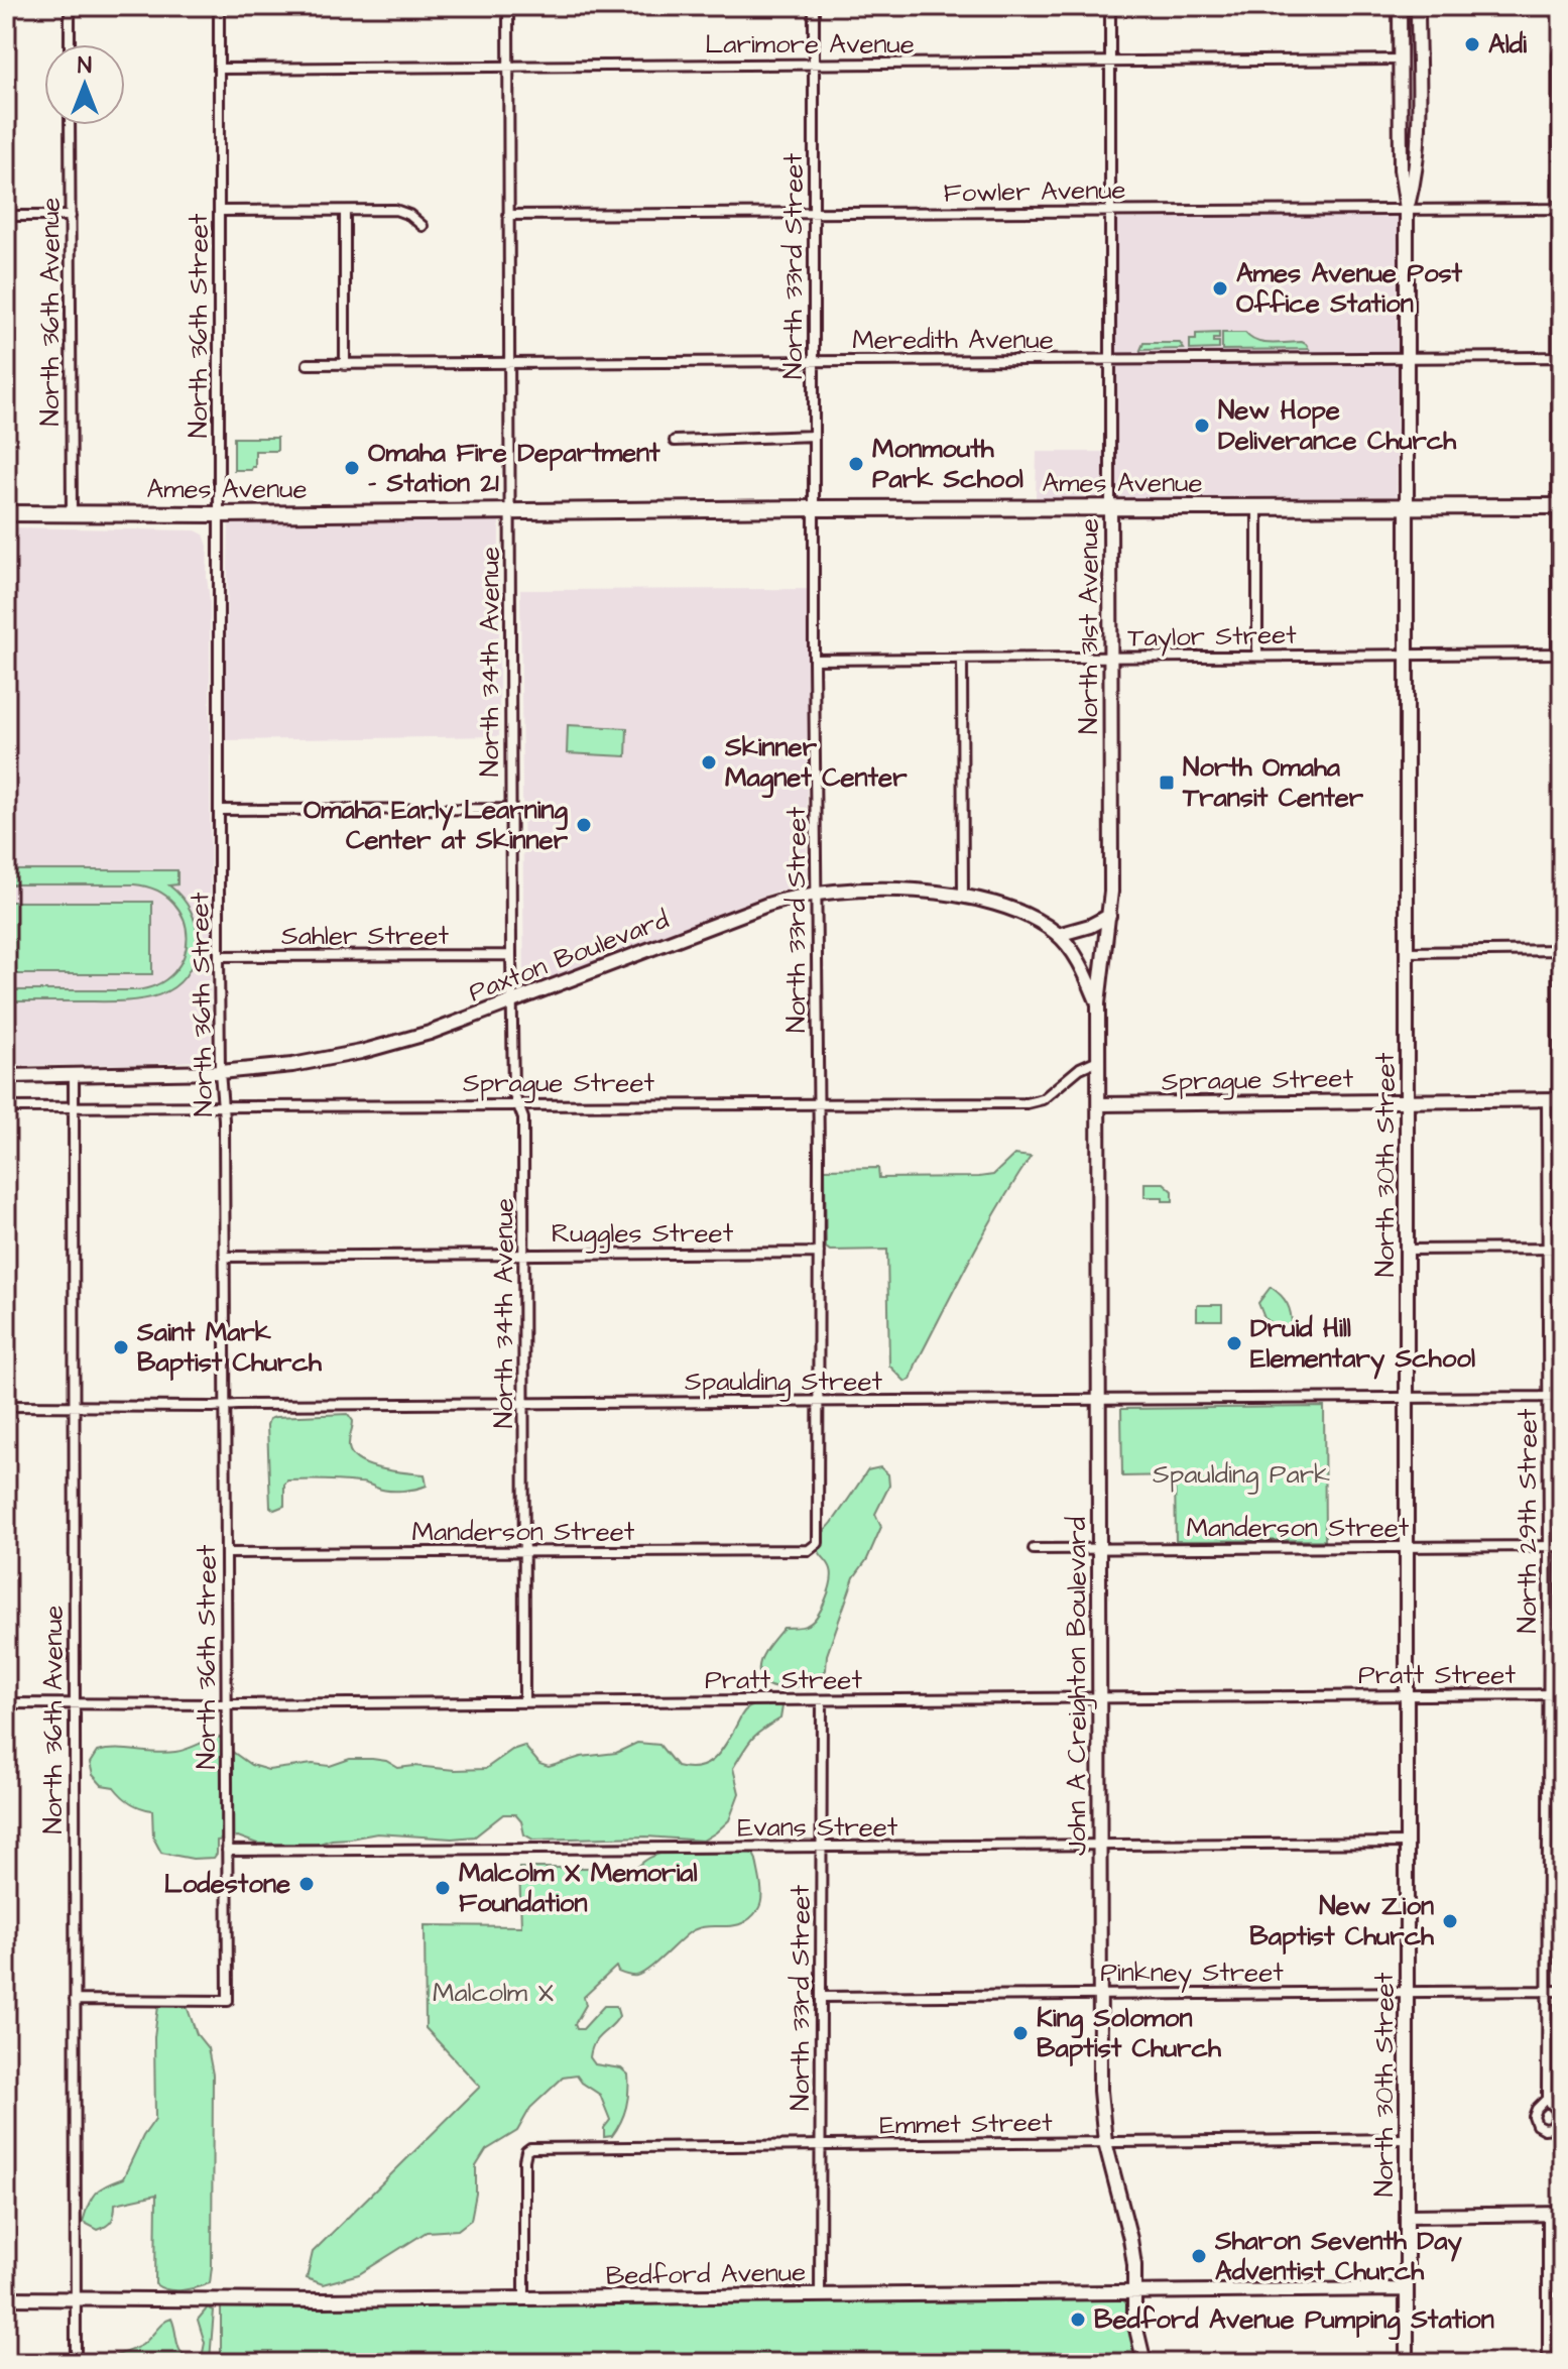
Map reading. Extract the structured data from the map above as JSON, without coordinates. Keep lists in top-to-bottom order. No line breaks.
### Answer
{"streets":{"main road":["Ames Avenue"],"street":["Larimore Avenue","Fowler Avenue","North 33rd Street","North 36th Avenue","North 36th Street","Meredith Avenue","North 31st Avenue","Taylor Street","North 34th Avenue","Sahler Street","Paxton Boulevard","Sprague Street","North 30th Street","Ruggles Street","Spaulding Street","North 29th Street","Manderson Street","Pratt Street","John A Creighton Boulevard","Evans Street","Pinkney Street","Emmet Street","Bedford Avenue"]},"crossings":[["Larimore Avenue","North 33rd Street"],["Larimore Avenue","North 36th Street"],["Larimore Avenue","North 31st Avenue"],["Larimore Avenue","North 34th Avenue"],["Larimore Avenue","North 30th Street"],["Fowler Avenue","North 33rd Street"],["Fowler Avenue","North 31st Avenue"],["Fowler Avenue","North 34th Avenue"],["Fowler Avenue","North 30th Street"],["North 33rd Street","Meredith Avenue"],["North 33rd Street","Ames Avenue"],["North 33rd Street","Taylor Street"],["North 33rd Street","Paxton Boulevard"],["North 33rd Street","Sprague Street"],["North 33rd Street","Ruggles Street"],["North 33rd Street","Spaulding Street"],["North 33rd Street","Manderson Street"],["North 33rd Street","Pratt Street"],["North 33rd Street","Evans Street"],["North 33rd Street","Pinkney Street"],["North 33rd Street","Emmet Street"],["North 33rd Street","Bedford Avenue"],["North 36th Avenue","North 36th Street"],["North 36th Avenue","Ames Avenue"],["North 36th Avenue","Paxton Boulevard"],["North 36th Avenue","Sprague Street"],["North 36th Avenue","Spaulding Street"],["North 36th Avenue","Pratt Street"],["North 36th Avenue","Bedford Avenue"],["North 36th Street","Ames Avenue"],["North 36th Street","Sahler Street"],["North 36th Street","Paxton Boulevard"],["North 36th Street","Sprague Street"],["North 36th Street","Ruggles Street"],["North 36th Street","Spaulding Street"],["North 36th Street","Manderson Street"],["North 36th Street","Pratt Street"],["North 36th Street","Evans Street"],["Meredith Avenue","North 31st Avenue"],["Meredith Avenue","North 34th Avenue"],["Meredith Avenue","North 30th Street"],["Ames Avenue","North 31st Avenue"],["Ames Avenue","North 34th Avenue"],["Ames Avenue","North 30th Street"],["North 31st Avenue","Taylor Street"],["North 31st Avenue","Paxton Boulevard"],["North 31st Avenue","John A Creighton Boulevard"],["Taylor Street","North 30th Street"],["North 34th Avenue","Sahler Street"],["North 34th Avenue","Paxton Boulevard"],["North 34th Avenue","Sprague Street"],["North 34th Avenue","Ruggles Street"],["North 34th Avenue","Spaulding Street"],["North 34th Avenue","Manderson Street"],["North 34th Avenue","Pratt Street"],["Paxton Boulevard","John A Creighton Boulevard"],["Sprague Street","North 30th Street"],["Sprague Street","North 29th Street"],["Sprague Street","John A Creighton Boulevard"],["North 30th Street","Spaulding Street"],["North 30th Street","North 29th Street"],["North 30th Street","Manderson Street"],["North 30th Street","Pratt Street"],["North 30th Street","Evans Street"],["North 30th Street","Pinkney Street"],["North 30th Street","Emmet Street"],["North 30th Street","Bedford Avenue"],["Spaulding Street","North 29th Street"],["Spaulding Street","John A Creighton Boulevard"],["North 29th Street","Manderson Street"],["North 29th Street","Pratt Street"],["North 29th Street","Pinkney Street"],["Manderson Street","John A Creighton Boulevard"],["Pratt Street","John A Creighton Boulevard"],["John A Creighton Boulevard","Evans Street"],["John A Creighton Boulevard","Pinkney Street"],["John A Creighton Boulevard","Emmet Street"],["John A Creighton Boulevard","Bedford Avenue"],["Emmet Street","Bedford Avenue"]],"parks":["Spaulding Park","Malcolm X"],"places":{"other":["Aldi","Ames Avenue Post Office Station","New Hope Deliverance Church","Monmouth Park School","Omaha Fire Department - Station 21","Skinner Magnet Center","Omaha Early Learning Center at Skinner","Druid Hill Elementary School","Saint Mark Baptist Church","Lodestone","Malcolm X Memorial Foundation","New Zion Baptist Church","King Solomon Baptist Church","Sharon Seventh Day Adventist Church","Bedford Avenue Pumping Station"],"transit":["North Omaha Transit Center"]},"north":"top"}
